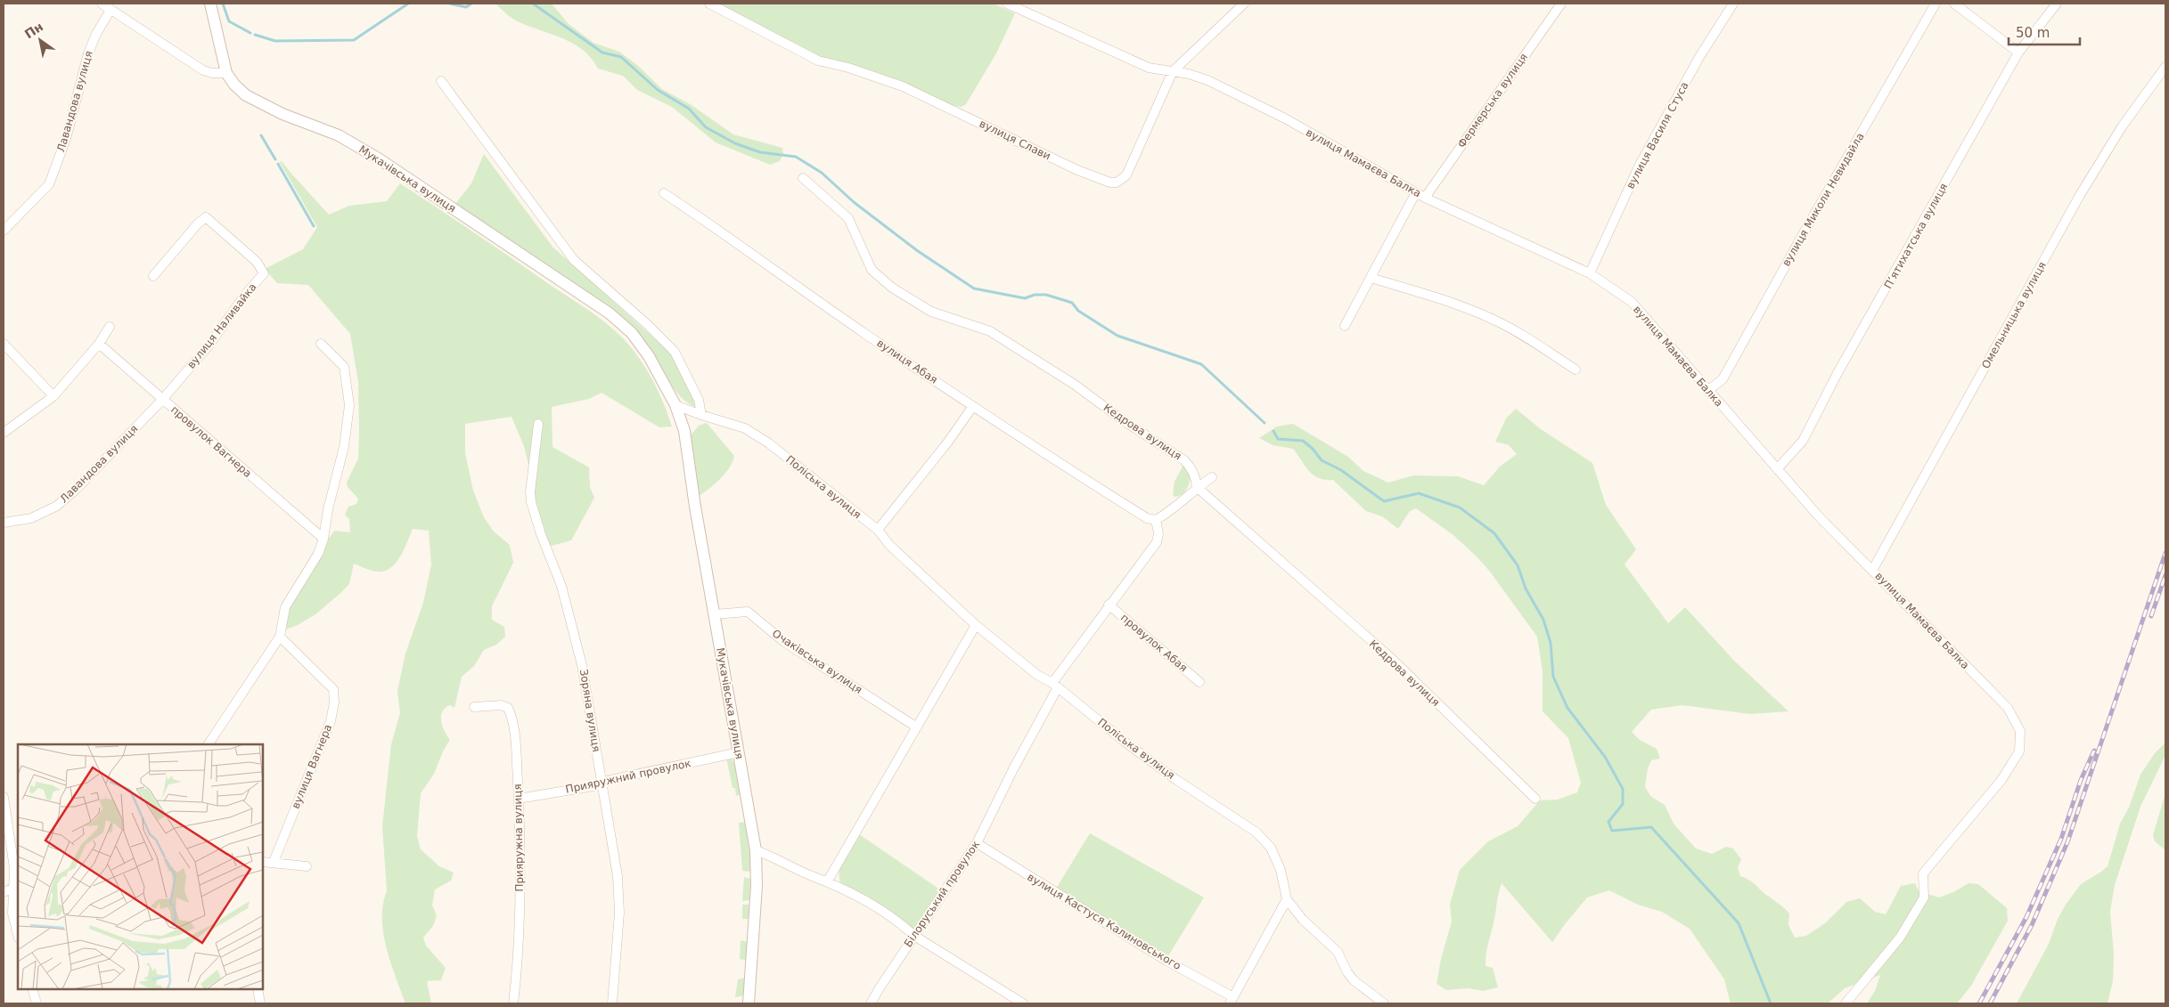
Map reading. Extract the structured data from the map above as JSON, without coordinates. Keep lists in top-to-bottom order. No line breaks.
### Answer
{"streets":{"street":["Фермерська вулиця","Лавандова вулиця","вулиця Василя Стуса","вулиця Слави","вулиця Мамаєва Балка","Мукачівська вулиця","вулиця Миколи Невидайла","Пʼятихатська вулиця","Омельницька вулиця","вулиця Наливайка","вулиця Абая","Кедрова вулиця","провулок Вагнера","Поліська вулиця","провулок Абая","Очаківська вулиця","Зоряна вулиця","вулиця Вагнера","Прияружний провулок","Прияружна вулиця","Білоруський провулок","вулиця Кастуся Калиновського"]},"crossings":[["Фермерська вулиця","вулиця Мамаєва Балка"],["Лавандова вулиця","вулиця Наливайка"],["Лавандова вулиця","провулок Вагнера"],["вулиця Василя Стуса","вулиця Мамаєва Балка"],["вулиця Слави","вулиця Мамаєва Балка"],["вулиця Мамаєва Балка","вулиця Миколи Невидайла"],["вулиця Мамаєва Балка","Пʼятихатська вулиця"],["вулиця Мамаєва Балка","Омельницька вулиця"],["Мукачівська вулиця","Очаківська вулиця"],["Мукачівська вулиця","Прияружний провулок"],["вулиця Наливайка","провулок Вагнера"],["вулиця Абая","Білоруський провулок"],["Поліська вулиця","Білоруський провулок"],["провулок Абая","Білоруський провулок"],["Зоряна вулиця","Прияружний провулок"],["Прияружний провулок","Прияружна вулиця"],["Білоруський провулок","вулиця Кастуся Калиновського"]],"scale_bar":"50 m","north":"top left"}
